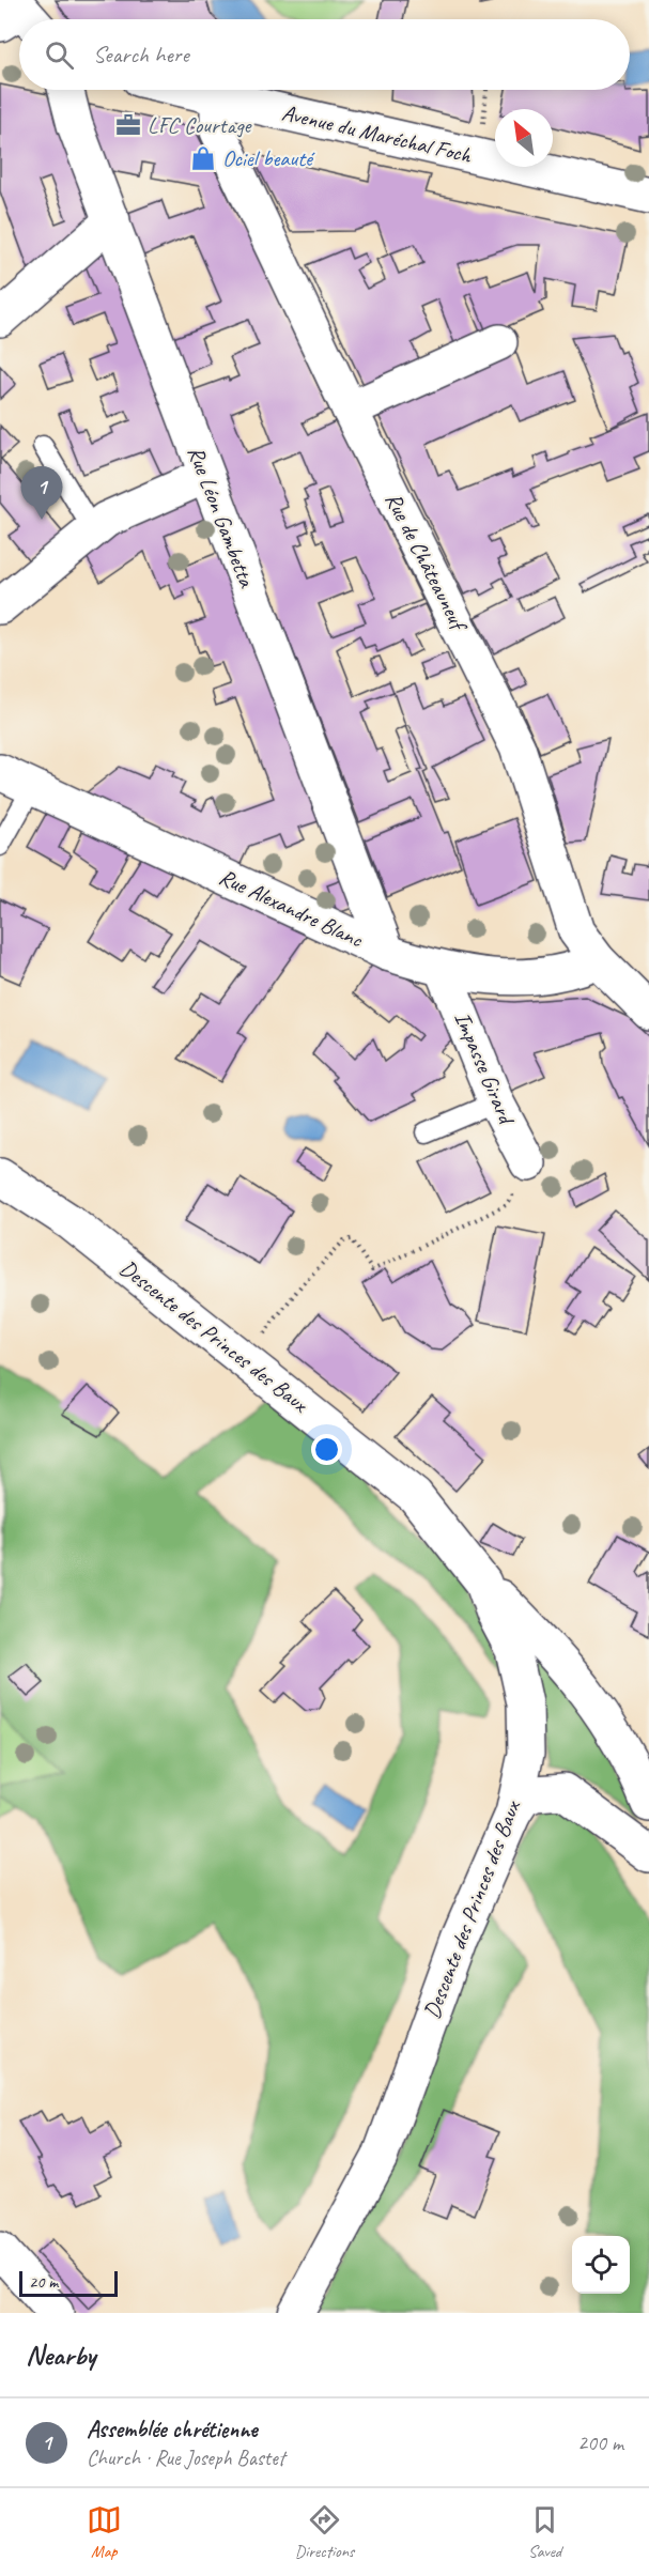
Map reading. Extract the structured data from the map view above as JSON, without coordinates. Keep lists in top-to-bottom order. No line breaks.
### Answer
{"streets":{"street":["Avenue du Maréchal Foch","Rue Léon Gambetta","Rue de Châteauneuf","Rue Alexandre Blanc","Impasse Girard","Descente des Princes des Baux"]},"crossings":[["Avenue du Maréchal Foch","Rue de Châteauneuf"],["Rue Léon Gambetta","Rue Alexandre Blanc"],["Rue de Châteauneuf","Rue Alexandre Blanc"],["Rue Alexandre Blanc","Impasse Girard"]],"places":{"office":["LFC Courtage"],"shop":["Ociel beauté"]},"scale_bar":"20 m","north":"top left","page":{"search":"Search here","pins":"1","scale":"20 m","heading":"Nearby","list":[{"mark":"1","name":"Assemblée chrétienne","note":"Church · Rue Joseph Bastet","value":"200 m"}],"nav":["Map","Directions","Saved"]}}
